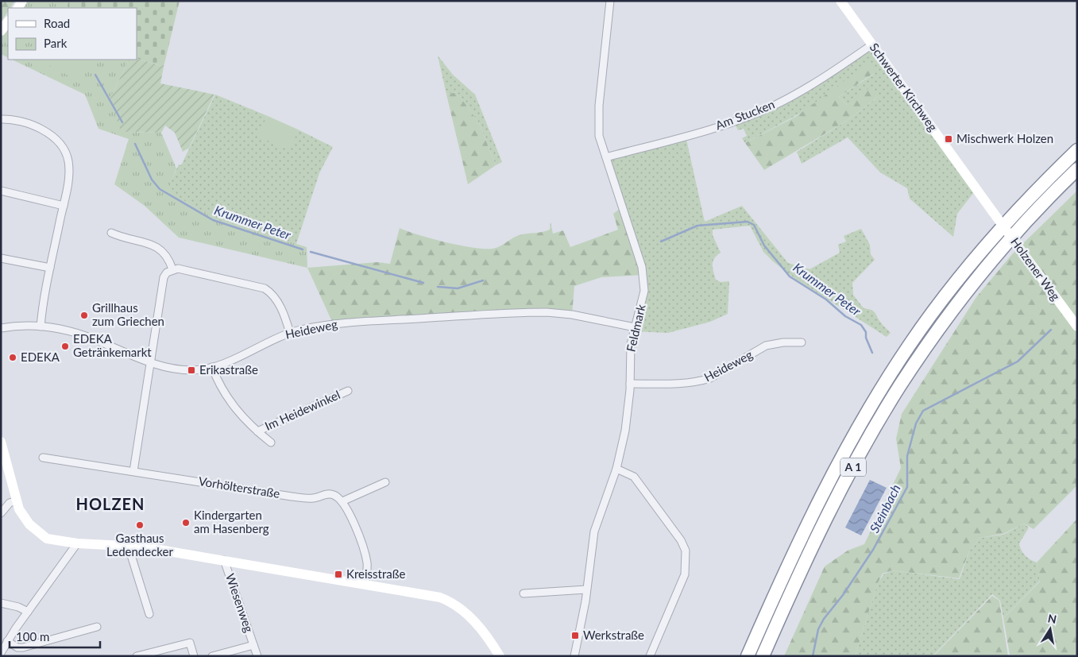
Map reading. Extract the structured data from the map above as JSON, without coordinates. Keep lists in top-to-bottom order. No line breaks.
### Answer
{"streets":{"highway":["A 1"],"main road":["Schwerter Kirchweg","Holzener Weg"],"street":["Am Stucken","Feldmark","Heideweg","Im Heidewinkel","Vorhölterstraße","Wiesenweg"]},"crossings":[["Schwerter Kirchweg","Am Stucken"],["Schwerter Kirchweg","Holzener Weg"],["Am Stucken","Feldmark"],["Feldmark","Heideweg"]],"districts":["HOLZEN"],"water":["Krummer Peter","Steinbach"],"places":{"transit":["Mischwerk Holzen","Erikastraße","Kreisstraße","Werkstraße"],"other":["Grillhaus zum Griechen","EDEKA Getränkemarkt","EDEKA","Kindergarten am Hasenberg","Gasthaus Ledendecker"]},"legend":["Road","Park"],"scale_bar":"100 m","north":"top"}
